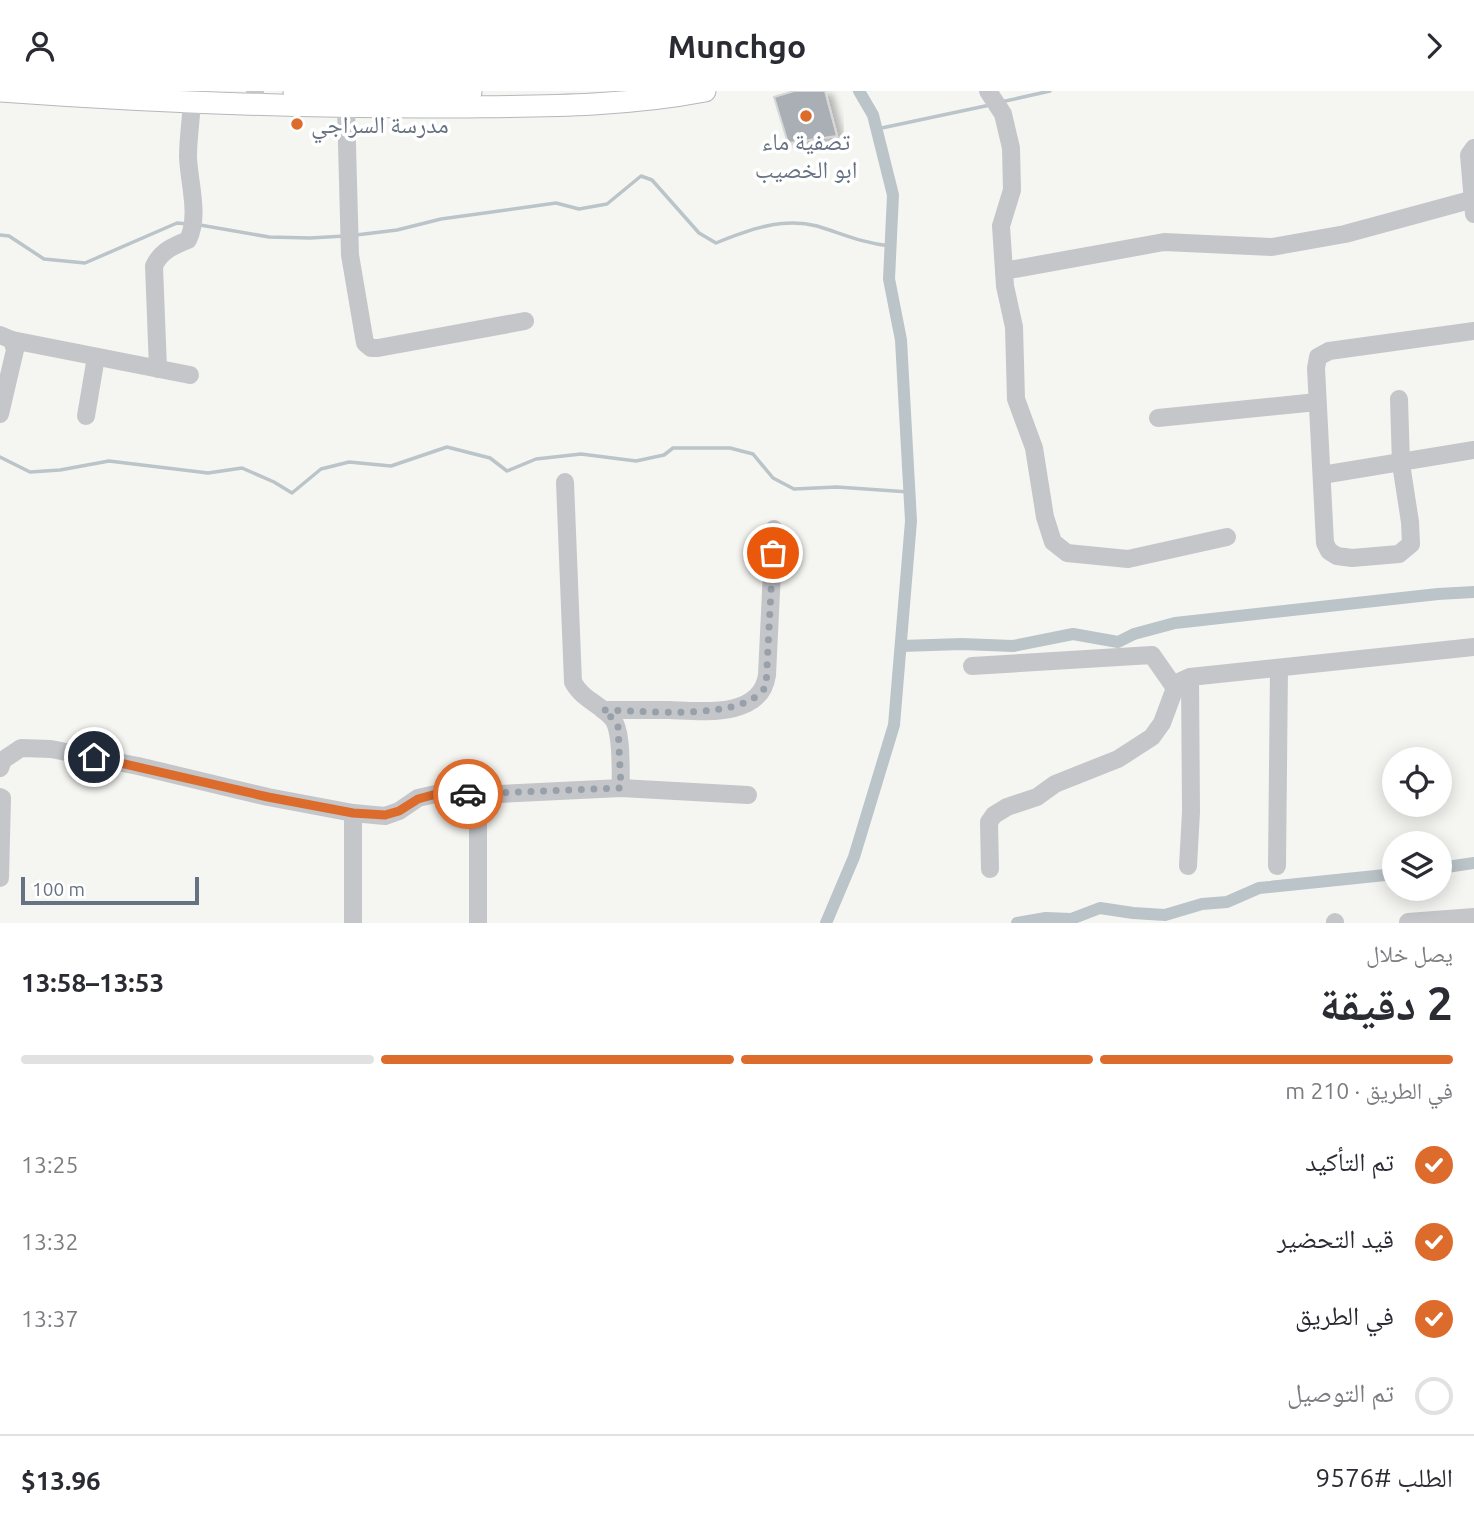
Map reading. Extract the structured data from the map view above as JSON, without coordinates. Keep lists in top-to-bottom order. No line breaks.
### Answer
{"places":["تصفية ماء ابو الخصيب","مدرسة السراجي"],"scale_bar":"100 m","page":{"header":"Munchgo","scale":"100 m","heading":["2 دقيقة","يصل خلال","13:53–13:58"],"panel":["الطلب #9576","$13.96"],"bar":"في الطريق · 210 m","list":[["تم التأكيد","13:25"],["قيد التحضير","13:32"],["في الطريق","13:37"],"تم التوصيل"]}}
